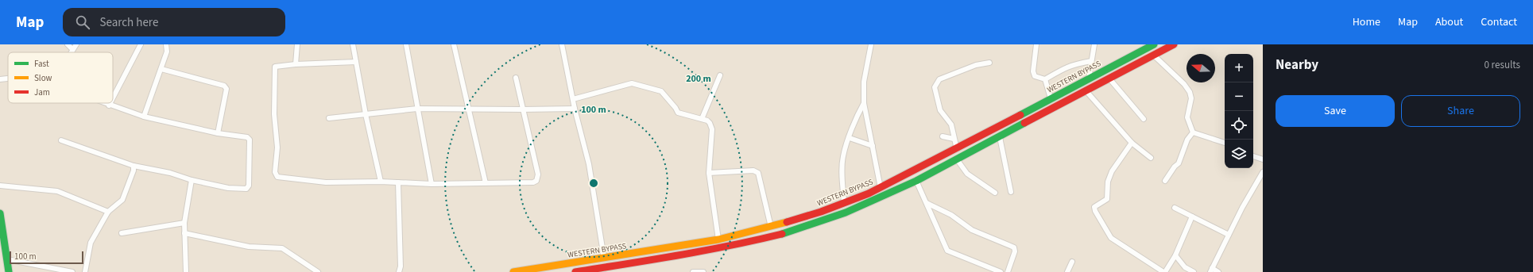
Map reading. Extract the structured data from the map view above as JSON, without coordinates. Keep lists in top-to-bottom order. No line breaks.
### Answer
{"streets":{"main road":["WESTERN BYPASS"]},"legend":["Fast","Slow","Jam"],"scale_bar":"100 m","north":"left","page":{"header":"Map","search":"Search here","nav":["Home","Map","About","Contact"],"heading":["Nearby","0 results"],"map_buttons":["+","−"],"buttons":["Save","Share"],"scale":"100 m"},"rings":["200 m","100 m"]}
